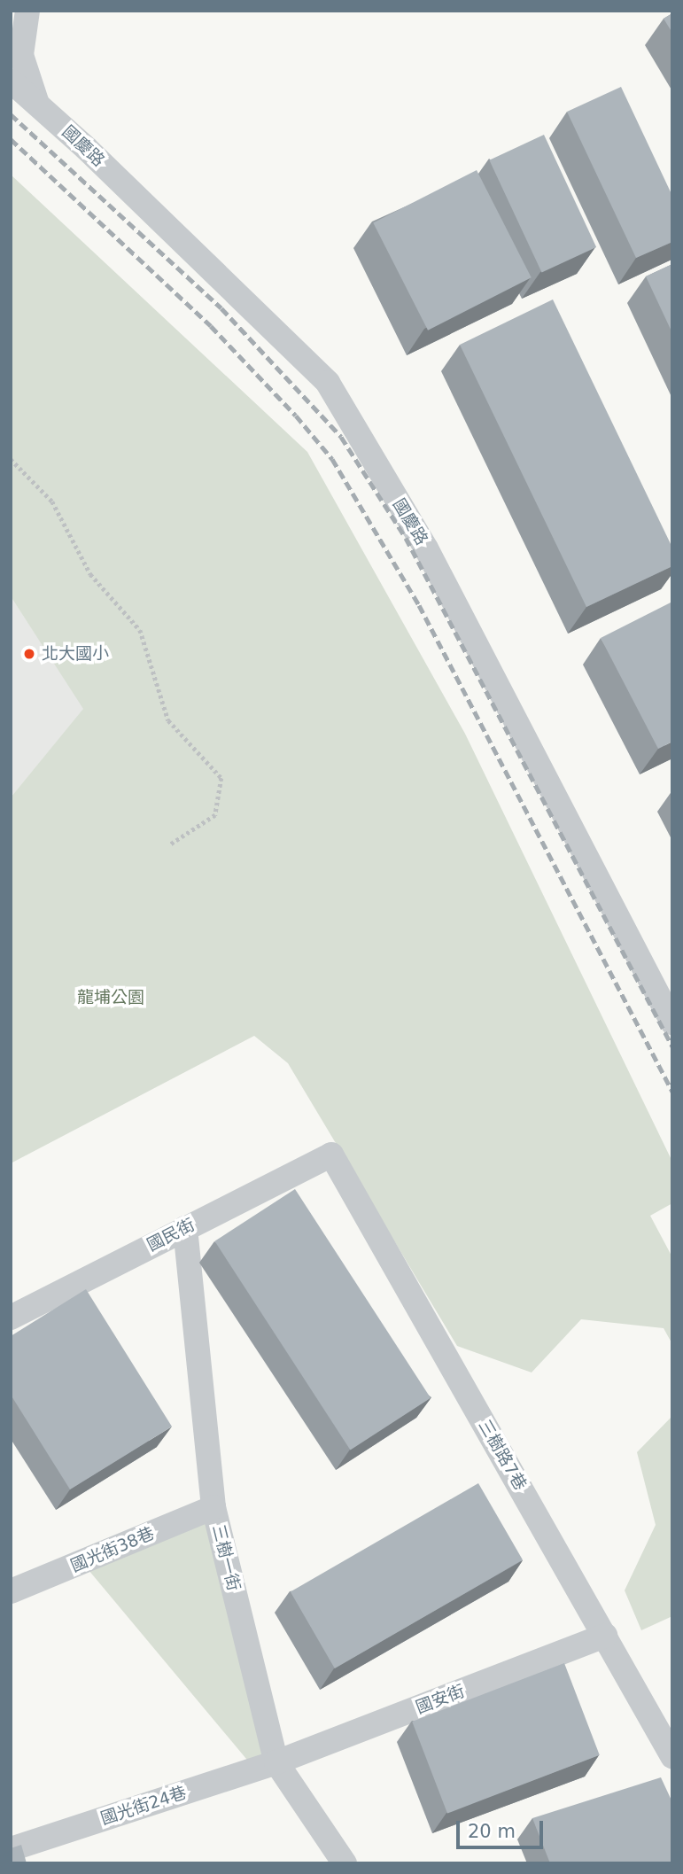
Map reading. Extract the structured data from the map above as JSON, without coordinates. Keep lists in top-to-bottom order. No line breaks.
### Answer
{"streets":{"street":["國慶路","國民街","三樹路7巷","國光街38巷","三樹一街","國安街","國光街24巷"]},"crossings":[["國民街","三樹路7巷"],["國民街","三樹一街"],["三樹路7巷","國安街"],["國光街38巷","三樹一街"],["三樹一街","國安街"],["三樹一街","國光街24巷"],["國安街","國光街24巷"]],"parks":["龍埔公園"],"places":["北大國小"],"scale_bar":"20 m"}
